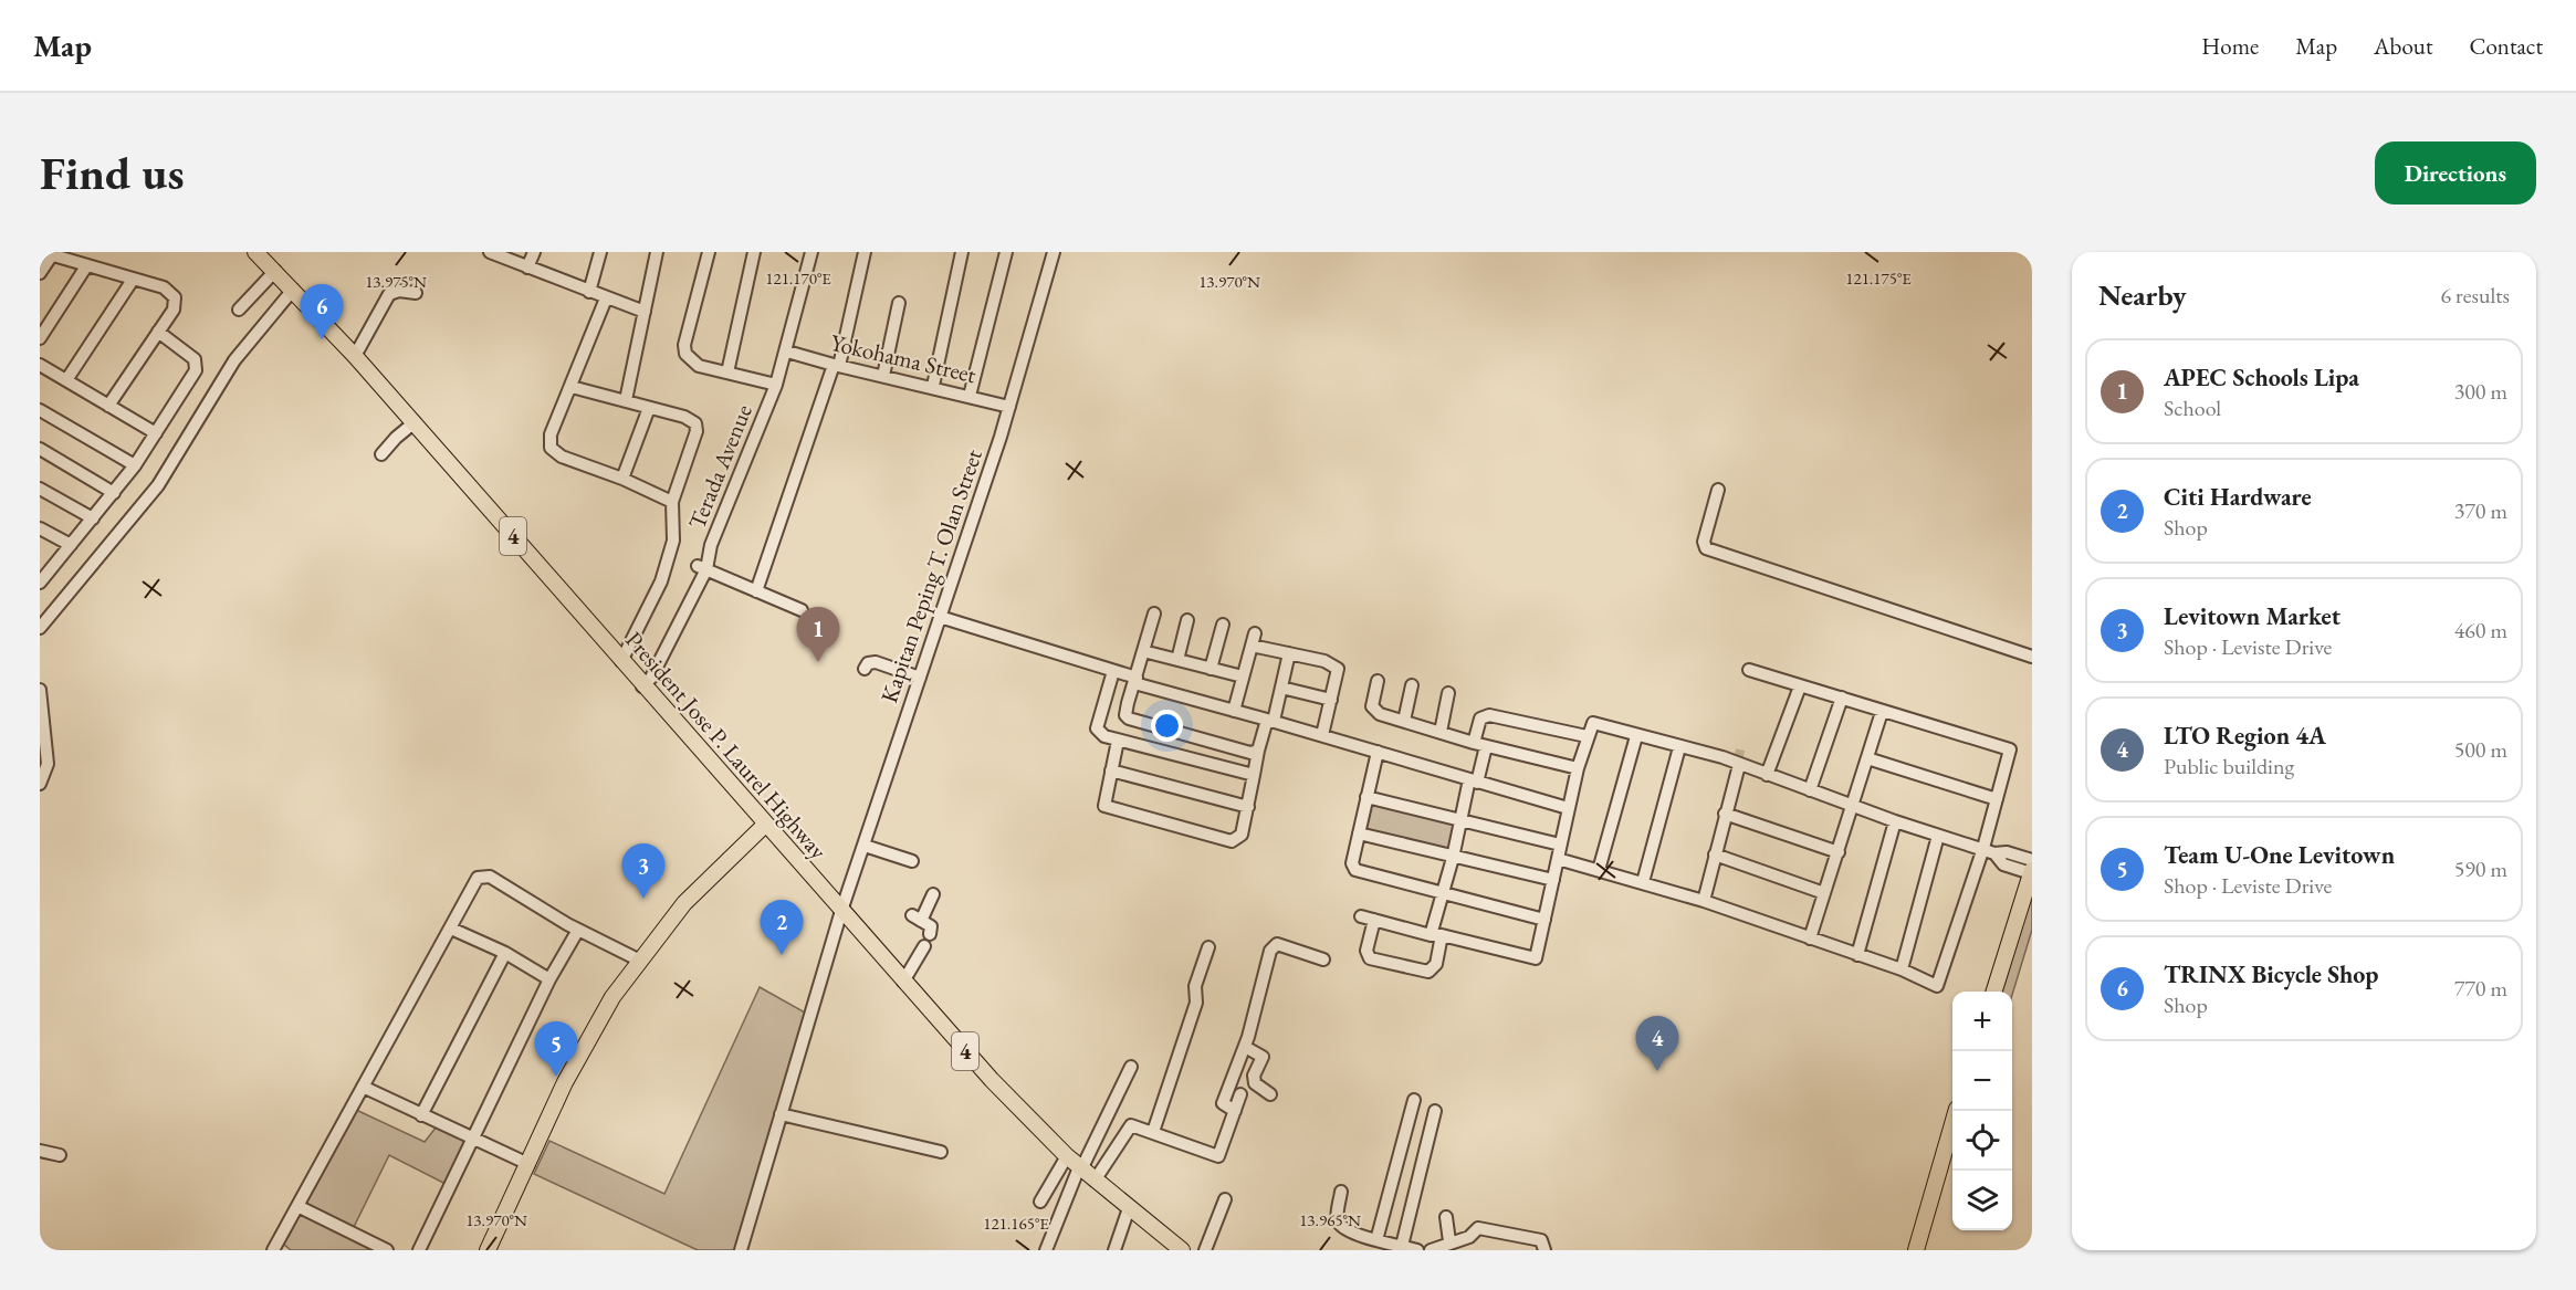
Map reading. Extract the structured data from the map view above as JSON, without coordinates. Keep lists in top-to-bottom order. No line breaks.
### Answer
{"streets":{"main road":["4","President Jose P. Laurel Highway"],"street":["Yokohama Street","Terada Avenue","Kapitan Peping T. Olan Street"]},"crossings":[["Yokohama Street","Terada Avenue"],["Yokohama Street","Kapitan Peping T. Olan Street"],["Terada Avenue","President Jose P. Laurel Highway"],["Kapitan Peping T. Olan Street","President Jose P. Laurel Highway"]],"page":{"header":"Map","nav":["Home","Map","About","Contact"],"buttons":"Directions","title":"Find us","heading":["Nearby","6 results"],"pins":["6","1","3","2","4","5"],"list":[{"mark":"1","name":"APEC Schools Lipa","note":"School","value":"300 m"},{"mark":"2","name":"Citi Hardware","note":"Shop","value":"370 m"},{"mark":"3","name":"Levitown Market","note":"Shop · Leviste Drive","value":"460 m"},{"mark":"4","name":"LTO Region 4A","note":"Public building","value":"500 m"},{"mark":"5","name":"Team U-One Levitown","note":"Shop · Leviste Drive","value":"590 m"},{"mark":"6","name":"TRINX Bicycle Shop","note":"Shop","value":"770 m"}],"map_buttons":["+","−"]},"coordinates":["121.175°E","121.170°E","13.975°N","13.970°N","13.965°N","121.165°E"]}
